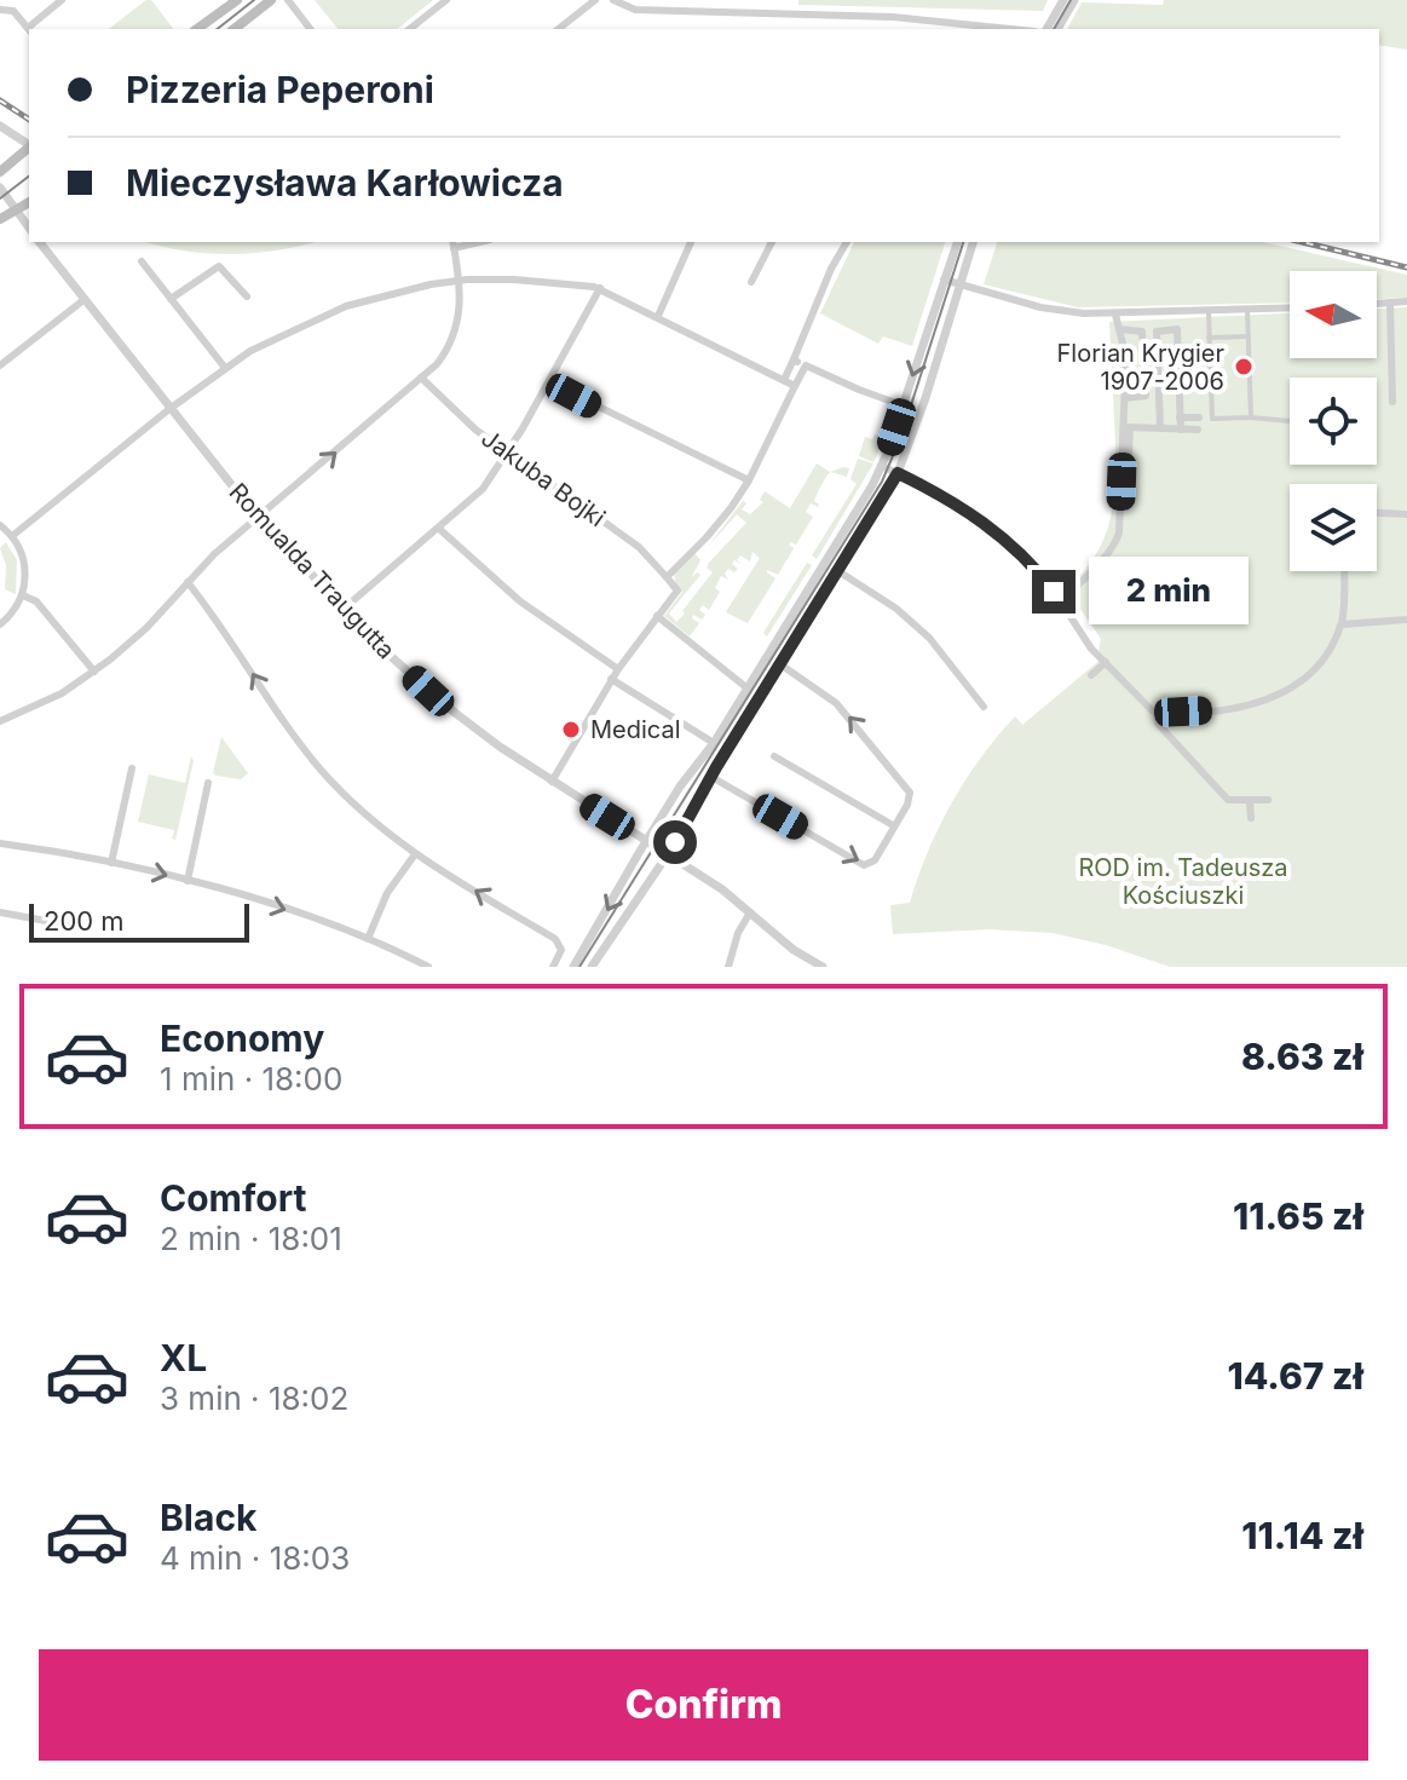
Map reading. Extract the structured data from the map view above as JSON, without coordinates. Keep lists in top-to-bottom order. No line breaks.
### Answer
{"streets":{"street":["Jakuba Bojki","Romualda Traugutta"]},"parks":["ROD im. Tadeusza Kościuszki"],"places":["Florian Krygier 1907-2006","Medical"],"scale_bar":"200 m","north":"left","page":{"banner":["Pizzeria Peperoni","Mieczysława Karłowicza"],"bubble":"2 min","scale":"200 m","list":[{"name":"Economy","note":"1 min · 18:00","value":"8.63 zł"},{"name":"Comfort","note":"2 min · 18:01","value":"11.65 zł"},{"name":"XL","note":"3 min · 18:02","value":"14.67 zł"},{"name":"Black","note":"4 min · 18:03","value":"11.14 zł"}],"buttons":"Confirm"}}
